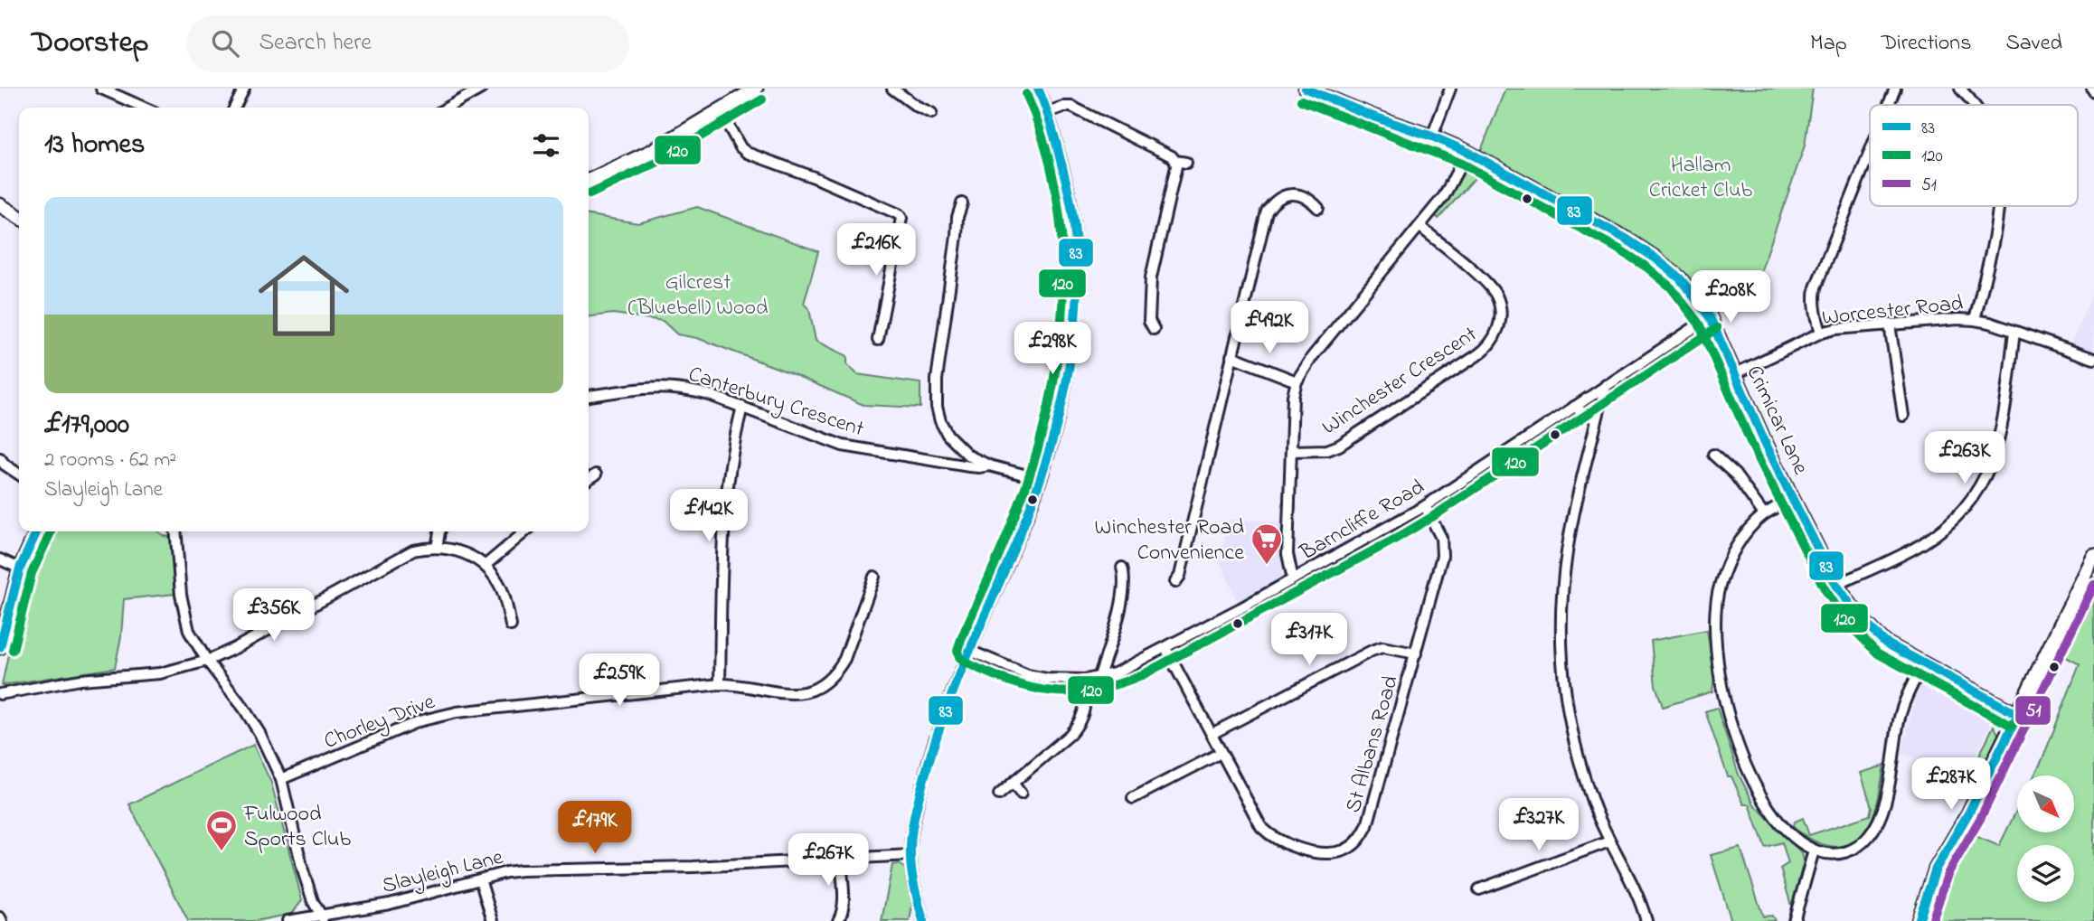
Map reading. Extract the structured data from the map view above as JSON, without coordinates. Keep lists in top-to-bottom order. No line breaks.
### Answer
{"streets":{"street":["Worcester Road","Winchester Crescent","Canterbury Crescent","Crimicar Lane","Barncliffe Road","Chorley Drive","St Albans Road","Slayleigh Lane"]},"crossings":[["Worcester Road","Crimicar Lane"],["Crimicar Lane","Barncliffe Road"],["Barncliffe Road","St Albans Road"]],"parks":["Hallam Cricket Club","Gilcrest (Bluebell) Wood"],"places":{"supermarket":["Winchester Road Convenience"],"sports":["Fulwood Sports Club"]},"lines":["transit line 83","transit line 120","transit line 51"],"legend":["83","120","51"],"north":"bottom right","page":{"header":"Doorstep","search":"Search here","nav":["Map","Directions","Saved"],"heading":"13 homes","list":[{"name":"£179,000","note":"2 rooms · 62 m² · Slayleigh Lane"}],"price":["£216K","£208K","£492K","£298K","£263K","£142K","£356K","£317K","£259K","£287K","£327K","£179K","£267K"]}}
